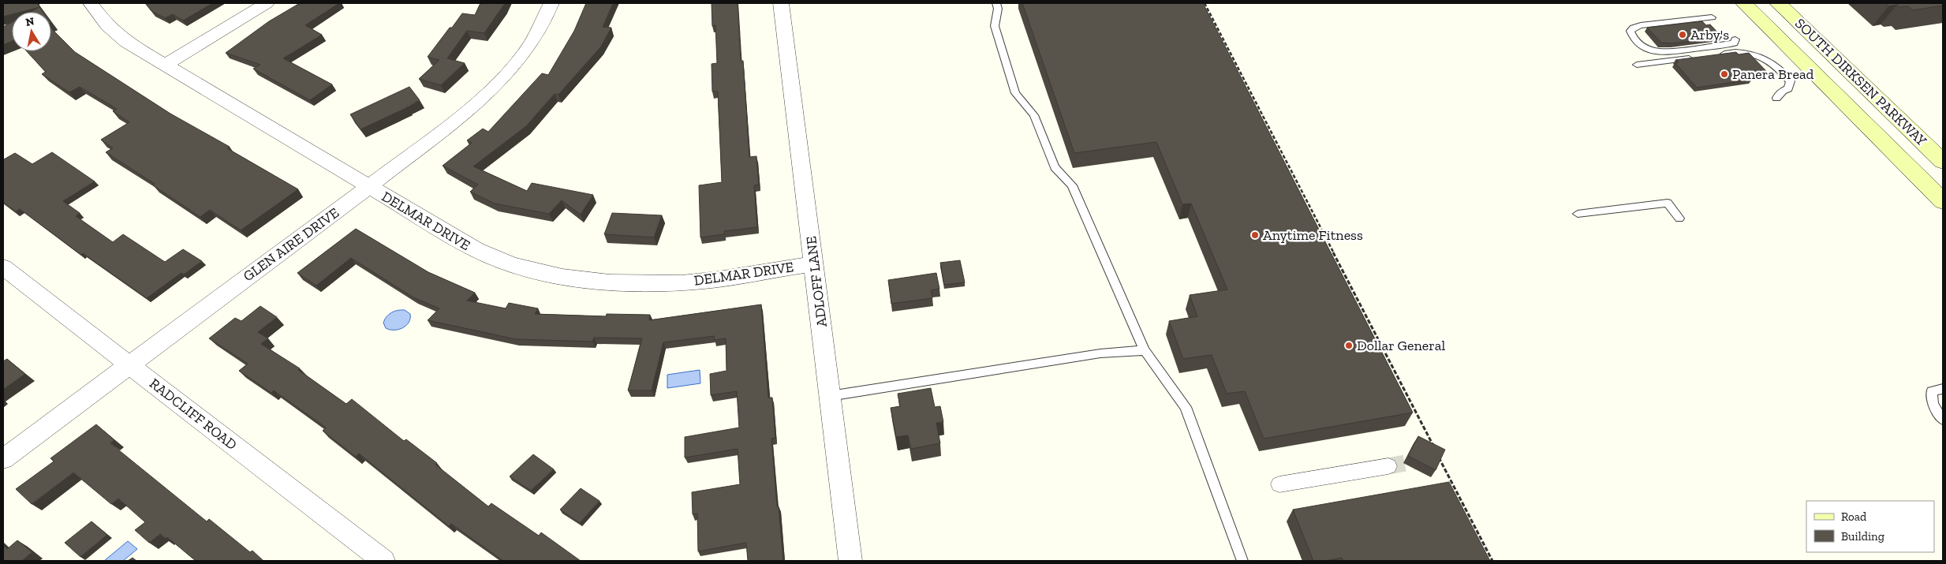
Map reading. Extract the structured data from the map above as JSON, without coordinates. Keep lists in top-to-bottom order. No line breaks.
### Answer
{"streets":{"main road":["SOUTH DIRKSEN PARKWAY"],"street":["DELMAR DRIVE","GLEN AIRE DRIVE","ADLOFF LANE","RADCLIFF ROAD"]},"crossings":[["DELMAR DRIVE","GLEN AIRE DRIVE"],["DELMAR DRIVE","ADLOFF LANE"],["GLEN AIRE DRIVE","RADCLIFF ROAD"]],"places":["Arby's","Panera Bread","Anytime Fitness","Dollar General"],"legend":["Road","Building"],"north":"top"}
